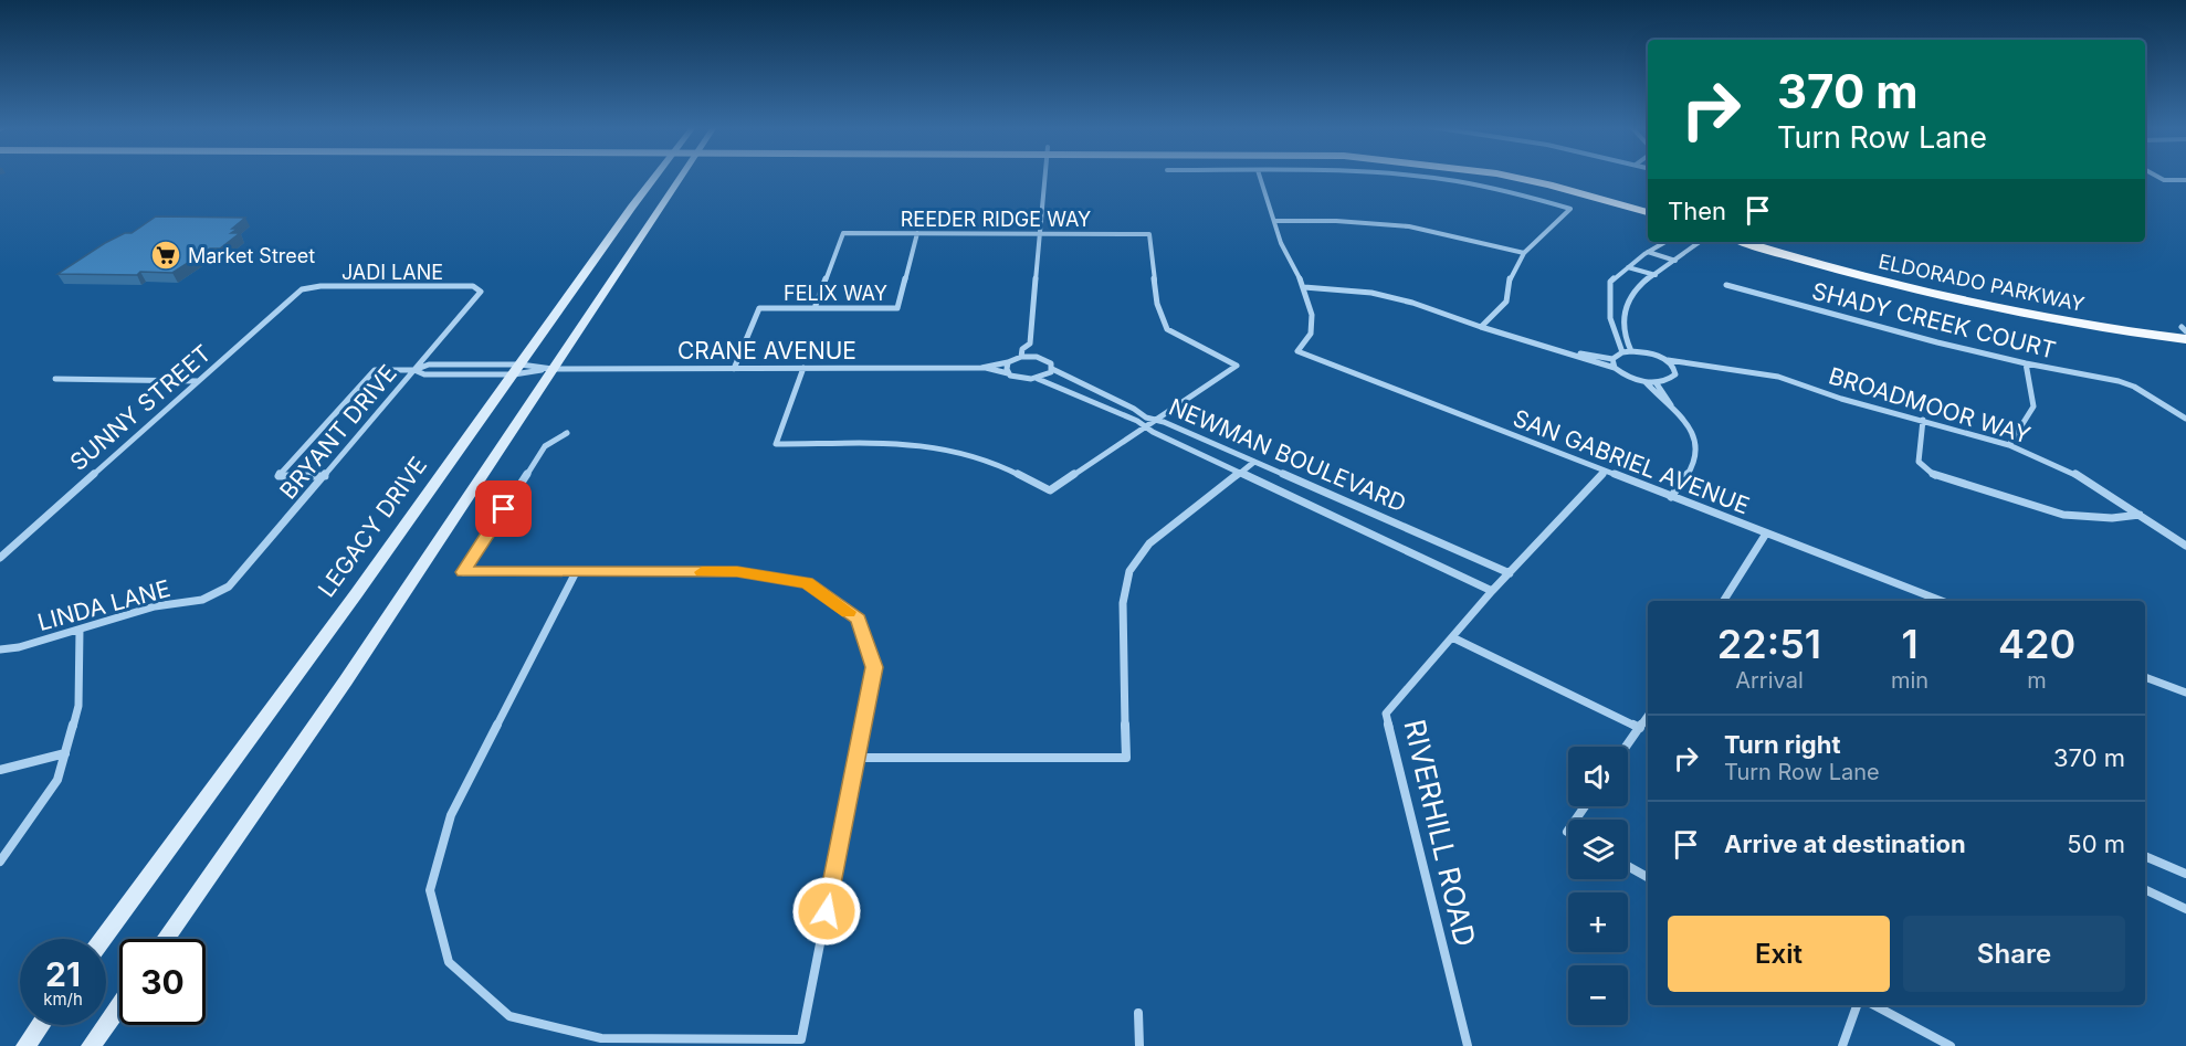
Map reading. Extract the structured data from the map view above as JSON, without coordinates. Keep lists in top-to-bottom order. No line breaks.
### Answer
{"streets":{"main road":["ELDORADO PARKWAY","LEGACY DRIVE"],"street":["REEDER RIDGE WAY","JADI LANE","FELIX WAY","SHADY CREEK COURT","CRANE AVENUE","BROADMOOR WAY","SUNNY STREET","BRYANT DRIVE","NEWMAN BOULEVARD","SAN GABRIEL AVENUE","LINDA LANE","RIVERHILL ROAD"]},"crossings":[["REEDER RIDGE WAY","FELIX WAY"],["REEDER RIDGE WAY","NEWMAN BOULEVARD"],["JADI LANE","SUNNY STREET"],["JADI LANE","BRYANT DRIVE"],["FELIX WAY","CRANE AVENUE"],["CRANE AVENUE","BRYANT DRIVE"],["CRANE AVENUE","NEWMAN BOULEVARD"],["CRANE AVENUE","LEGACY DRIVE"],["BRYANT DRIVE","LINDA LANE"],["NEWMAN BOULEVARD","RIVERHILL ROAD"],["SAN GABRIEL AVENUE","RIVERHILL ROAD"]],"places":{"supermarket":["Market Street"]},"page":{"turn":["370 m","Turn Row Lane"],"then":"Then","eta":["22:51","Arrival","1","min","420","m"],"list":[{"name":"Turn right","note":"Turn Row Lane","value":"370 m"},{"name":"Arrive at destination","value":"50 m"}],"map_buttons":["+","−"],"buttons":["Exit","Share"],"speed":"21 km/h","limit":"30"}}
